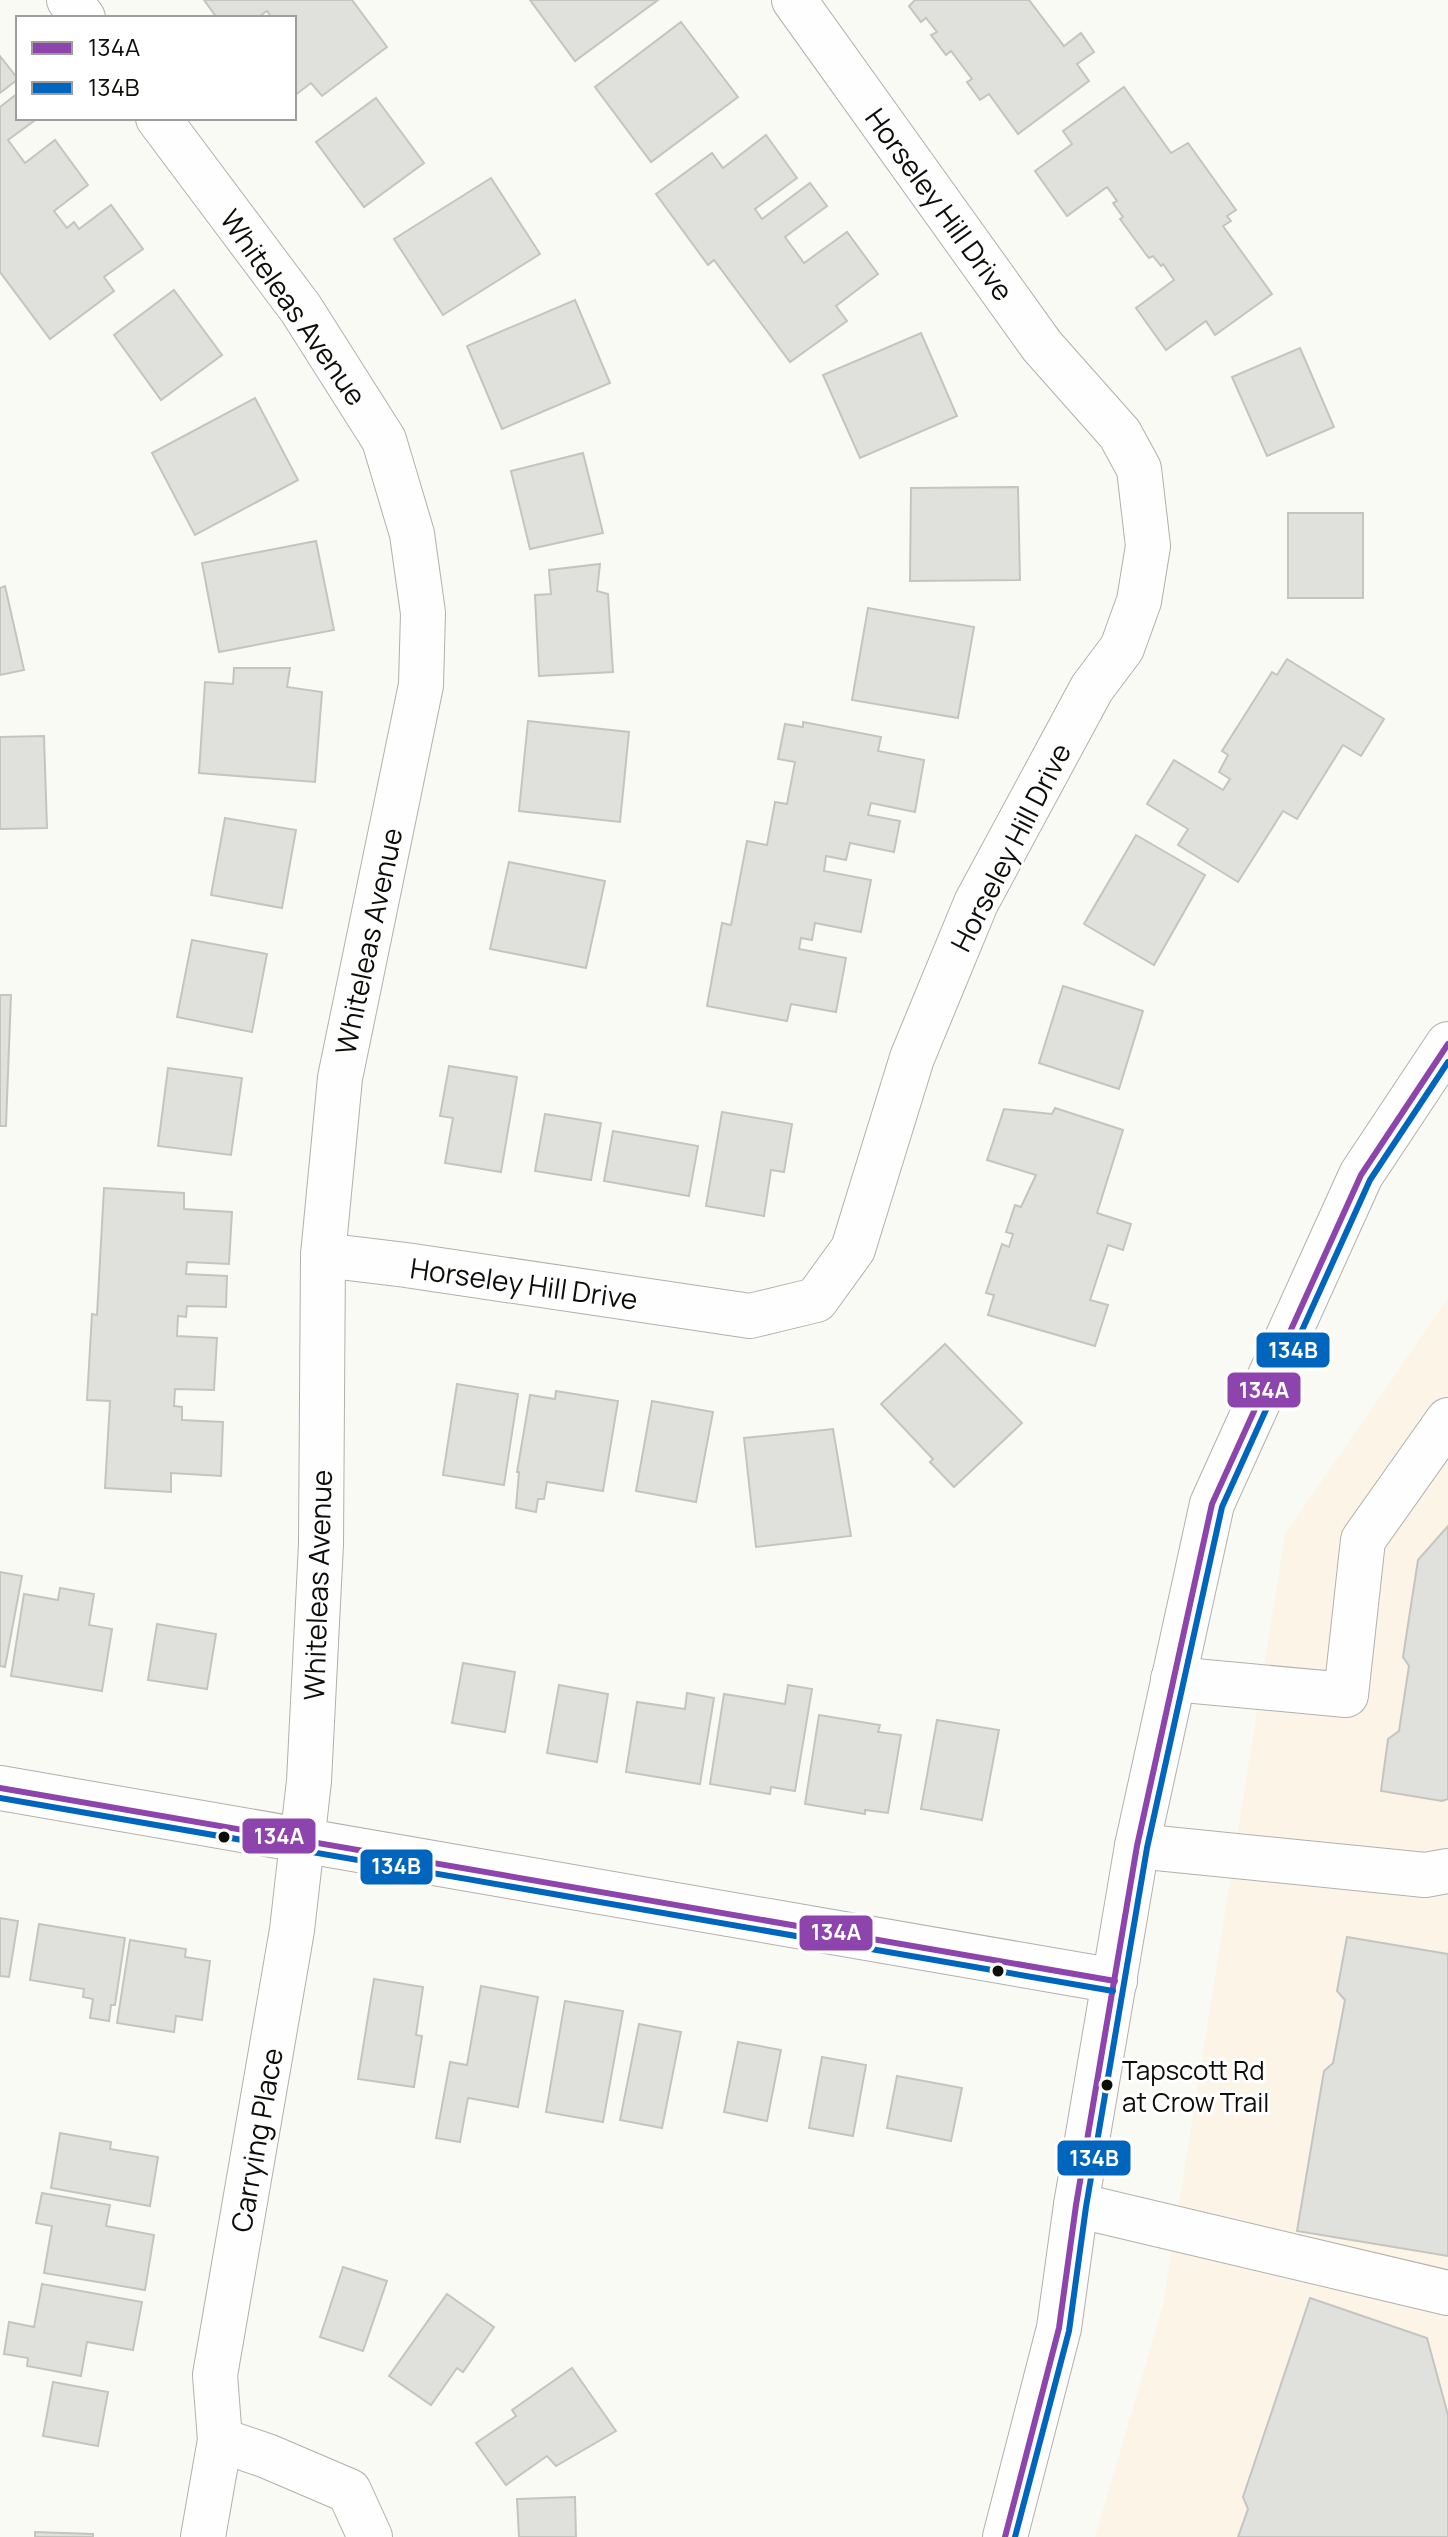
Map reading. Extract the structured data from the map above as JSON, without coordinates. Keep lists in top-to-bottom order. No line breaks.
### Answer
{"streets":{"street":["Horseley Hill Drive","Whiteleas Avenue","Carrying Place"]},"crossings":[["Horseley Hill Drive","Whiteleas Avenue"],["Whiteleas Avenue","Carrying Place"]],"places":["Tapscott Rd at Crow Trail"],"lines":["transit line 134A","transit line 134B"],"legend":["134A","134B"]}
